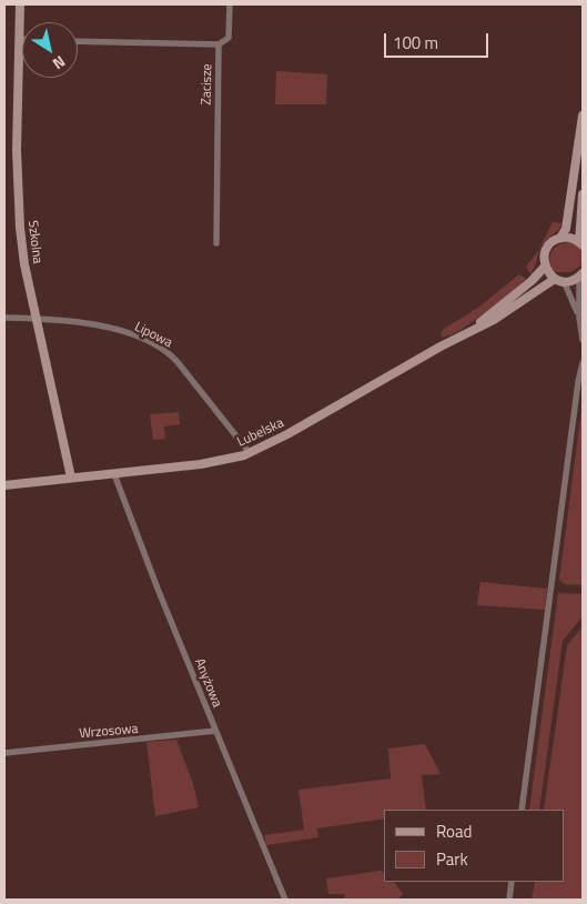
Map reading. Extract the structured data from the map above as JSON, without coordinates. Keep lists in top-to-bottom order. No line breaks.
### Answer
{"streets":{"main road":["Szkolna","Lubelska"],"street":["Zacisze","Lipowa","Anyżowa","Wrzosowa"]},"crossings":[["Szkolna","Lipowa"],["Szkolna","Lubelska"],["Lipowa","Lubelska"],["Lubelska","Anyżowa"],["Anyżowa","Wrzosowa"]],"legend":["Road","Park"],"scale_bar":"100 m","north":"bottom right"}
